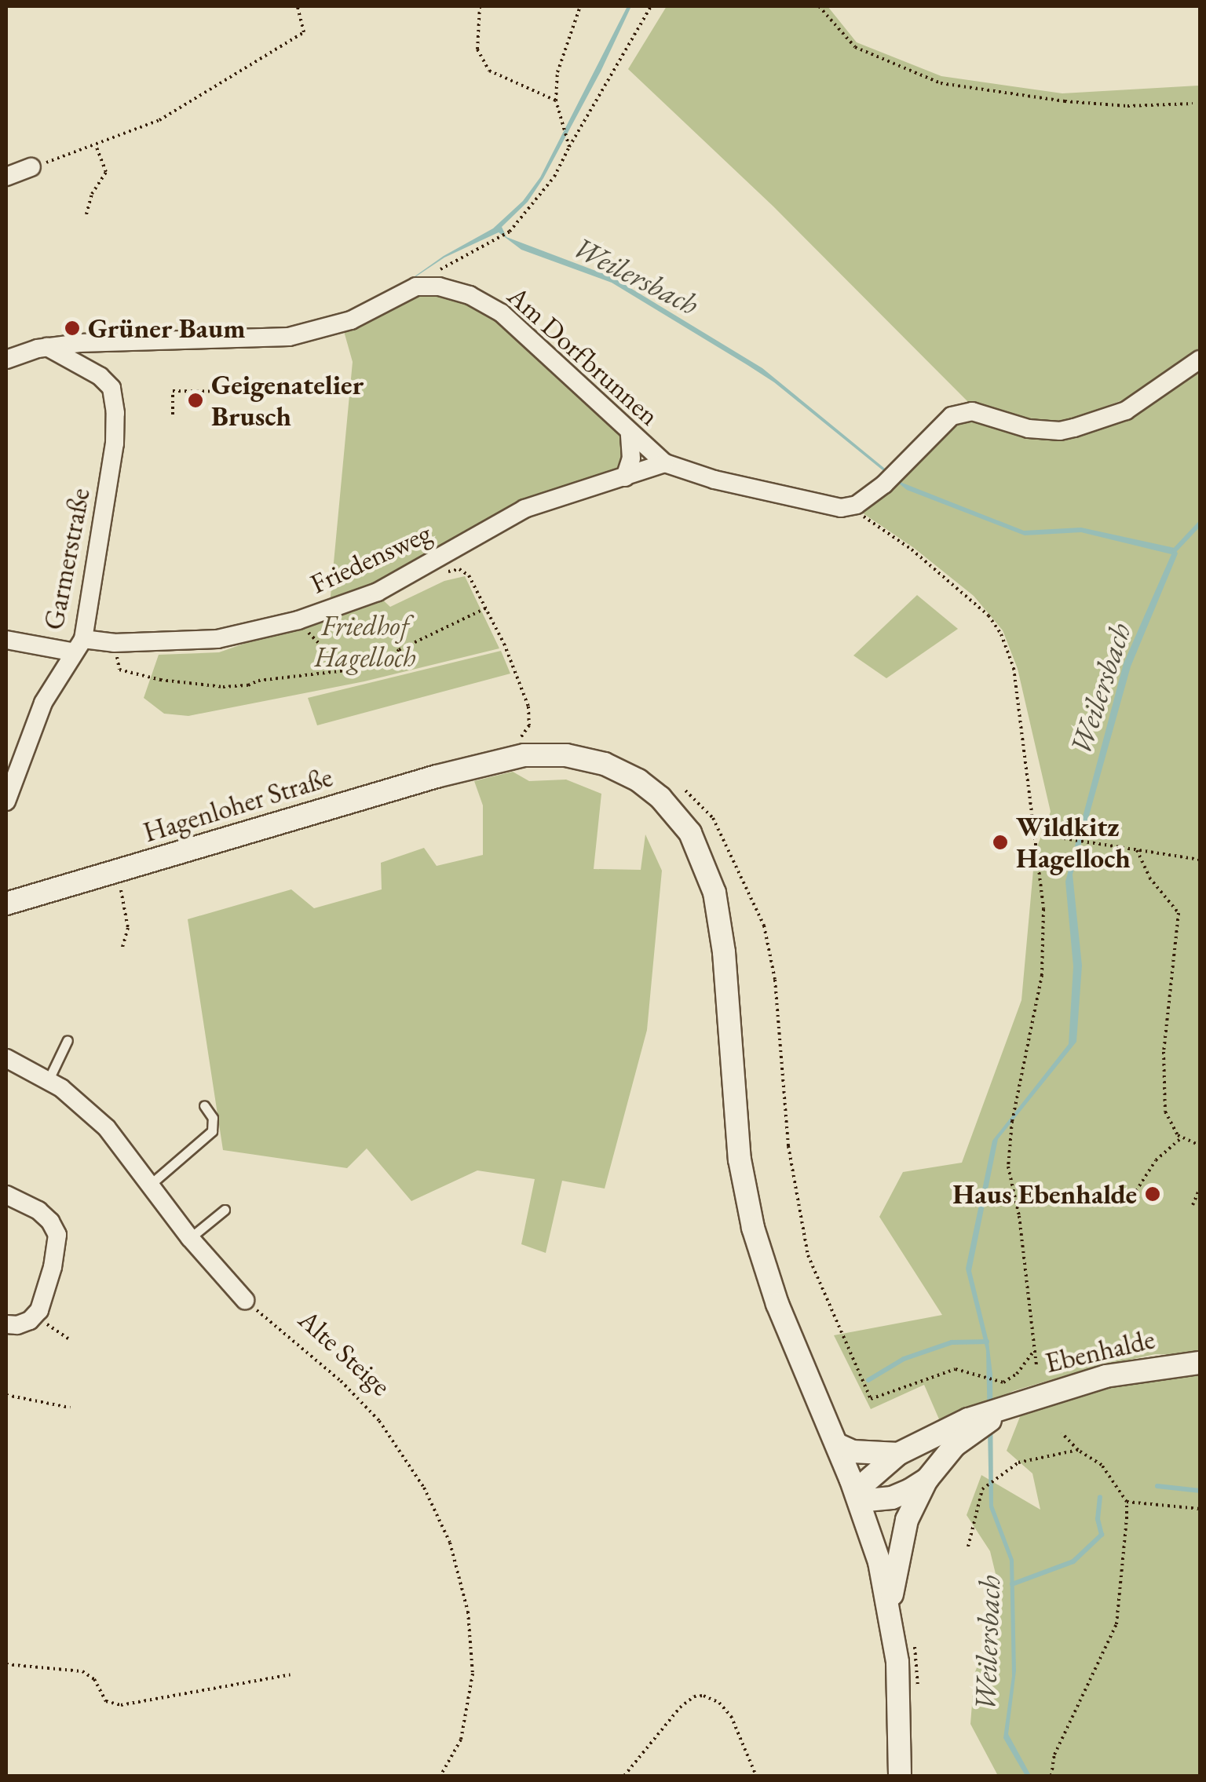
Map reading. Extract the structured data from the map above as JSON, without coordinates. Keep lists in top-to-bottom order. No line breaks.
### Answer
{"streets":{"street":["Am Dorfbrunnen","Friedensweg","Garmerstraße","Hagenloher Straße","Ebenhalde"],"path":["Alte Steige"]},"crossings":[["Am Dorfbrunnen","Friedensweg"],["Friedensweg","Garmerstraße"],["Hagenloher Straße","Ebenhalde"]],"water":["Weilersbach"],"parks":["Friedhof Hagelloch"],"places":["Grüner Baum","Geigenatelier Brusch","Wildkitz Hagelloch","Haus Ebenhalde"]}
